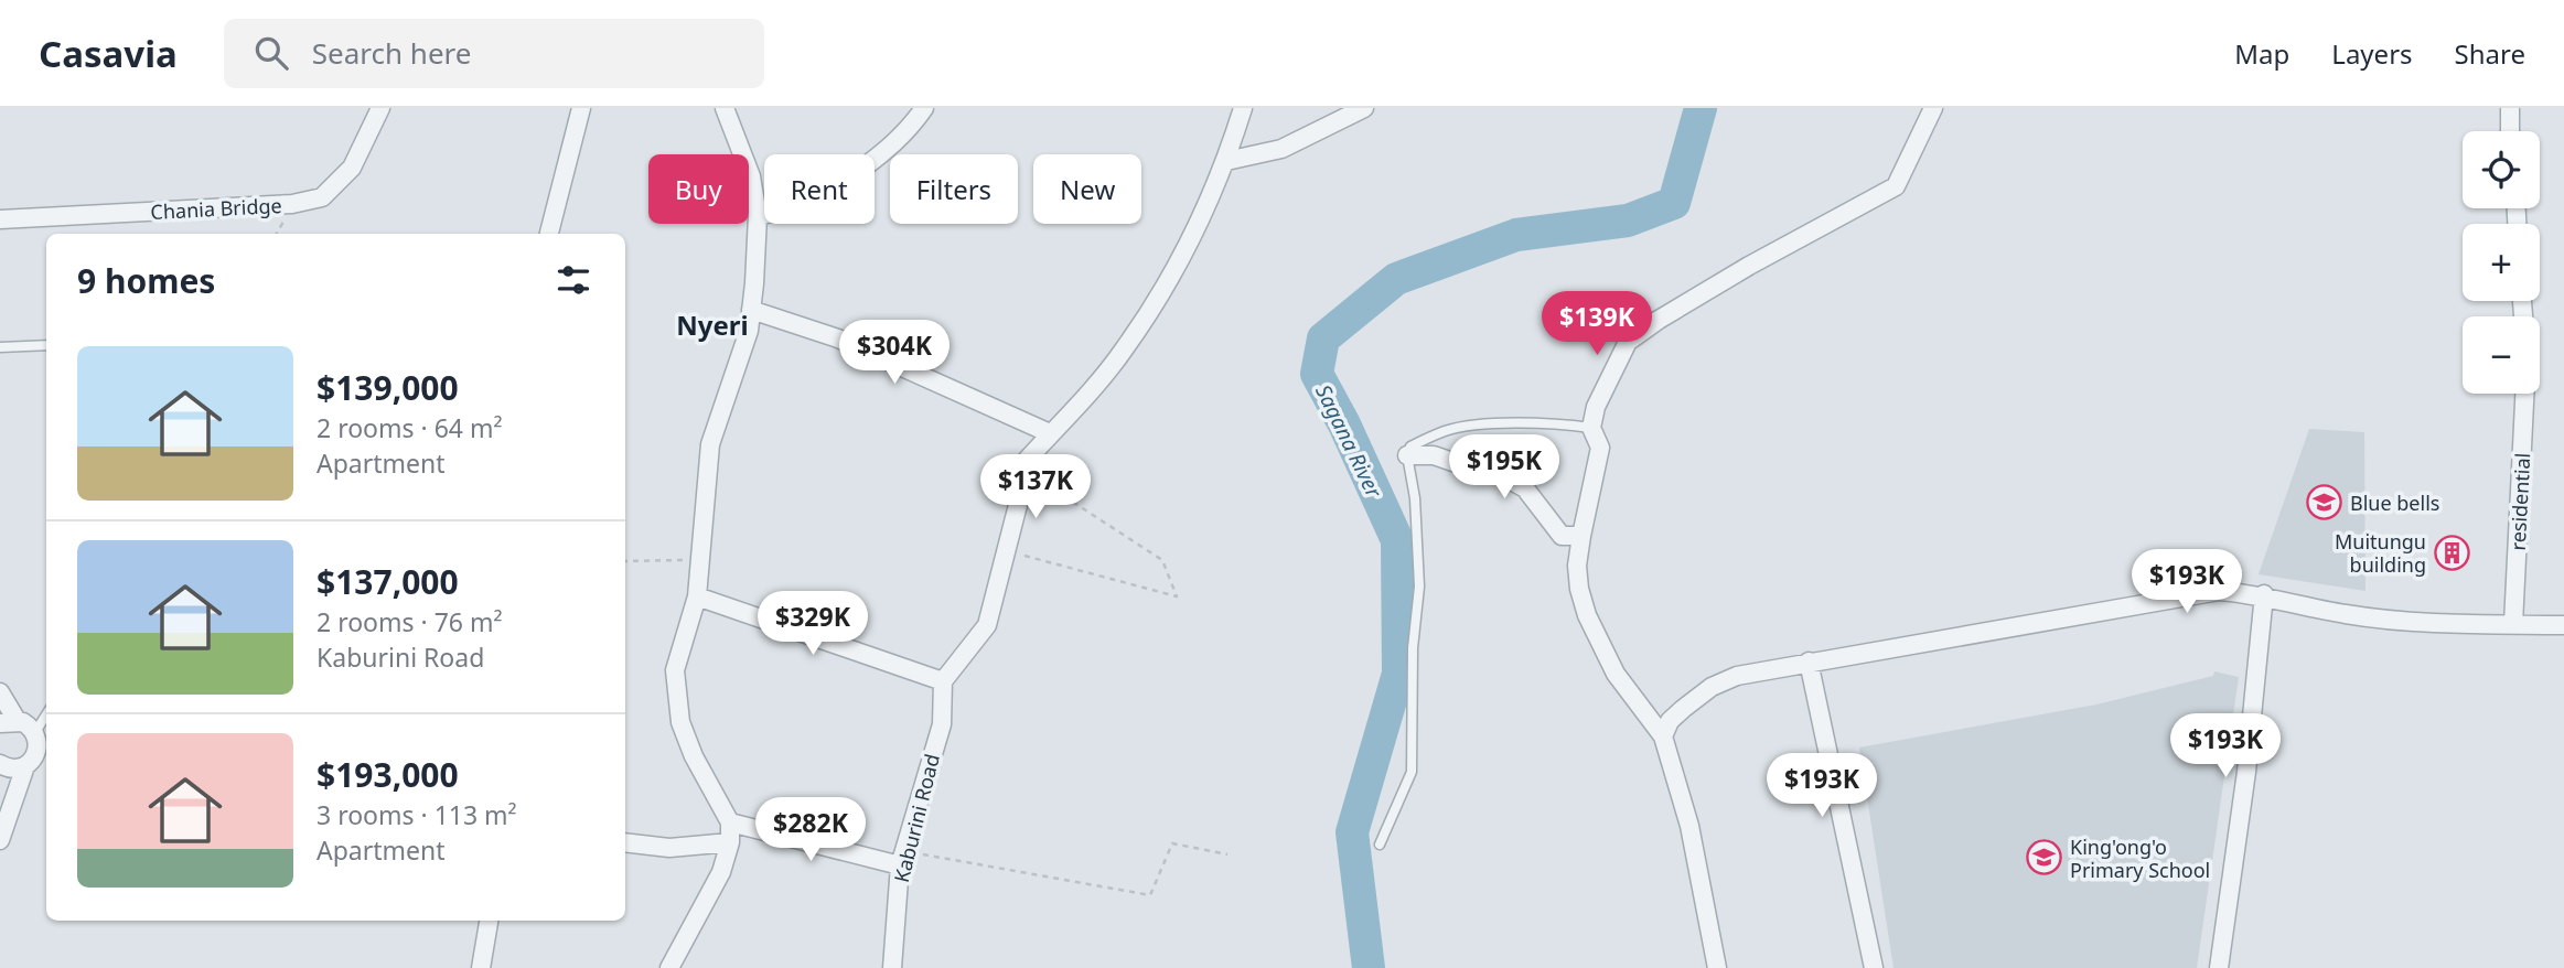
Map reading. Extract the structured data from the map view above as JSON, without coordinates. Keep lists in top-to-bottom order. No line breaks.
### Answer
{"streets":{"street":["Chania Bridge","residential","Kaburini Road"]},"districts":["Nyeri"],"water":["Sagana River"],"places":{"school or university":["Blue bells","King'ong'o Primary School"],"building":["Muitungu building"]},"page":{"header":"Casavia","search":"Search here","nav":["Map","Layers","Share"],"map_buttons":["+","−"],"chip":["Buy","Rent","Filters","New"],"heading":"9 homes","price":["$139K","$304K","$195K","$137K","$193K","$329K","$193K","$193K","$282K"],"list":[{"name":"$139,000","note":"2 rooms · 64 m² · Apartment"},{"name":"$137,000","note":"2 rooms · 76 m² · Kaburini Road"},{"name":"$193,000","note":"3 rooms · 113 m² · Apartment"}]}}
